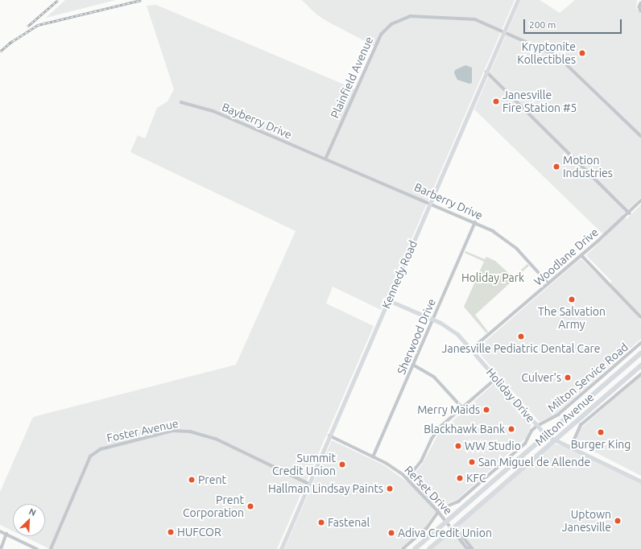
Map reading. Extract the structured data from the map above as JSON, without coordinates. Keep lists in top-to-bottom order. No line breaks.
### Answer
{"streets":{"main road":["Milton Avenue"],"street":["Plainfield Avenue","Bayberry Drive","Barberry Drive","Woodlane Drive","Kennedy Road","Sherwood Drive","Milton Service Road","Holiday Drive","Foster Avenue","Refset Drive"]},"crossings":[["Plainfield Avenue","Bayberry Drive"],["Plainfield Avenue","Barberry Drive"],["Plainfield Avenue","Kennedy Road"],["Bayberry Drive","Barberry Drive"],["Barberry Drive","Woodlane Drive"],["Barberry Drive","Kennedy Road"],["Barberry Drive","Sherwood Drive"],["Woodlane Drive","Holiday Drive"],["Kennedy Road","Holiday Drive"],["Kennedy Road","Foster Avenue"],["Kennedy Road","Refset Drive"],["Sherwood Drive","Holiday Drive"],["Sherwood Drive","Refset Drive"],["Milton Service Road","Holiday Drive"],["Milton Service Road","Refset Drive"],["Holiday Drive","Milton Avenue"],["Milton Avenue","Refset Drive"]],"parks":["Holiday Park"],"places":["Kryptonite Kollectibles","Janesville Fire Station #5","Motion Industries","The Salvation Army","Janesville Pediatric Dental Care","Culver's","Merry Maids","Blackhawk Bank","Burger King","WW Studio","San Miguel de Allende","Summit Credit Union","KFC","Prent","Hallman Lindsay Paints","Prent Corporation","Uptown Janesville","Fastenal","HUFCOR","Adiva Credit Union"],"scale_bar":"200 m","north":"top right"}
